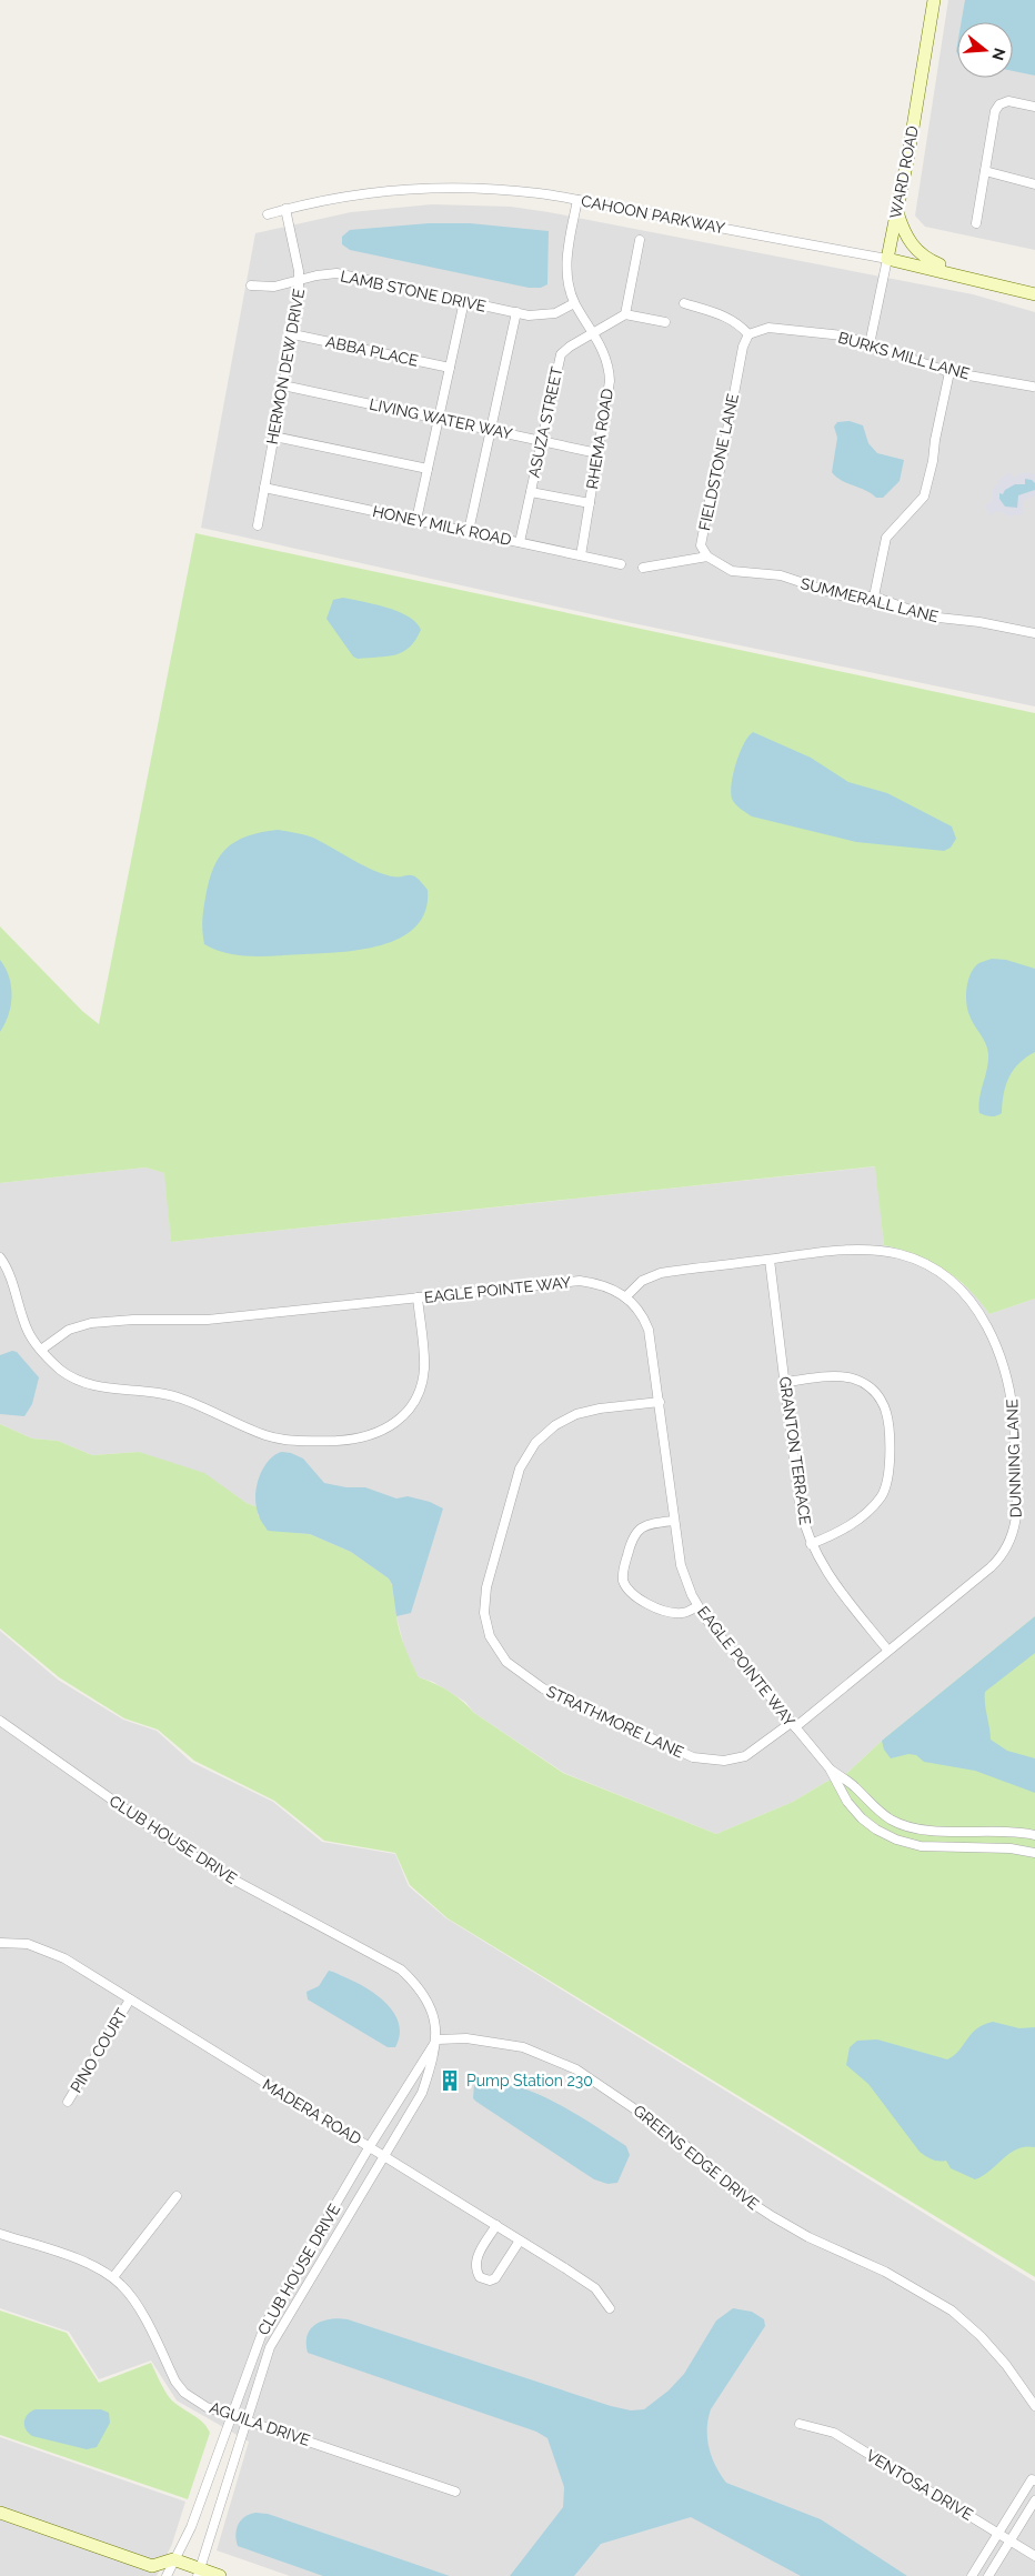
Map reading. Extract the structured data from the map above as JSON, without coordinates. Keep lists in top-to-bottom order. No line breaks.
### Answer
{"streets":{"street":["WARD ROAD","CAHOON PARKWAY","LAMB STONE DRIVE","ABBA PLACE","BURKS MILL LANE","HERMON DEW DRIVE","LIVING WATER WAY","ASUZA STREET","RHEMA ROAD","FIELDSTONE LANE","HONEY MILK ROAD","SUMMERALL LANE","EAGLE POINTE WAY","GRANTON TERRACE","DUNNING LANE","STRATHMORE LANE","CLUB HOUSE DRIVE","PINO COURT","MADERA ROAD","GREENS EDGE DRIVE","AGUILA DRIVE","VENTOSA DRIVE"]},"crossings":[["WARD ROAD","CAHOON PARKWAY"],["WARD ROAD","BURKS MILL LANE"],["CAHOON PARKWAY","HERMON DEW DRIVE"],["CAHOON PARKWAY","RHEMA ROAD"],["LAMB STONE DRIVE","HERMON DEW DRIVE"],["LAMB STONE DRIVE","RHEMA ROAD"],["ABBA PLACE","HERMON DEW DRIVE"],["BURKS MILL LANE","FIELDSTONE LANE"],["HERMON DEW DRIVE","LIVING WATER WAY"],["HERMON DEW DRIVE","HONEY MILK ROAD"],["LIVING WATER WAY","ASUZA STREET"],["LIVING WATER WAY","RHEMA ROAD"],["ASUZA STREET","RHEMA ROAD"],["ASUZA STREET","HONEY MILK ROAD"],["RHEMA ROAD","HONEY MILK ROAD"],["FIELDSTONE LANE","SUMMERALL LANE"],["EAGLE POINTE WAY","DUNNING LANE"],["EAGLE POINTE WAY","STRATHMORE LANE"],["GRANTON TERRACE","DUNNING LANE"],["DUNNING LANE","STRATHMORE LANE"],["CLUB HOUSE DRIVE","MADERA ROAD"],["CLUB HOUSE DRIVE","GREENS EDGE DRIVE"],["CLUB HOUSE DRIVE","AGUILA DRIVE"],["PINO COURT","MADERA ROAD"]],"places":{"building":["Pump Station 230"]},"north":"right"}
